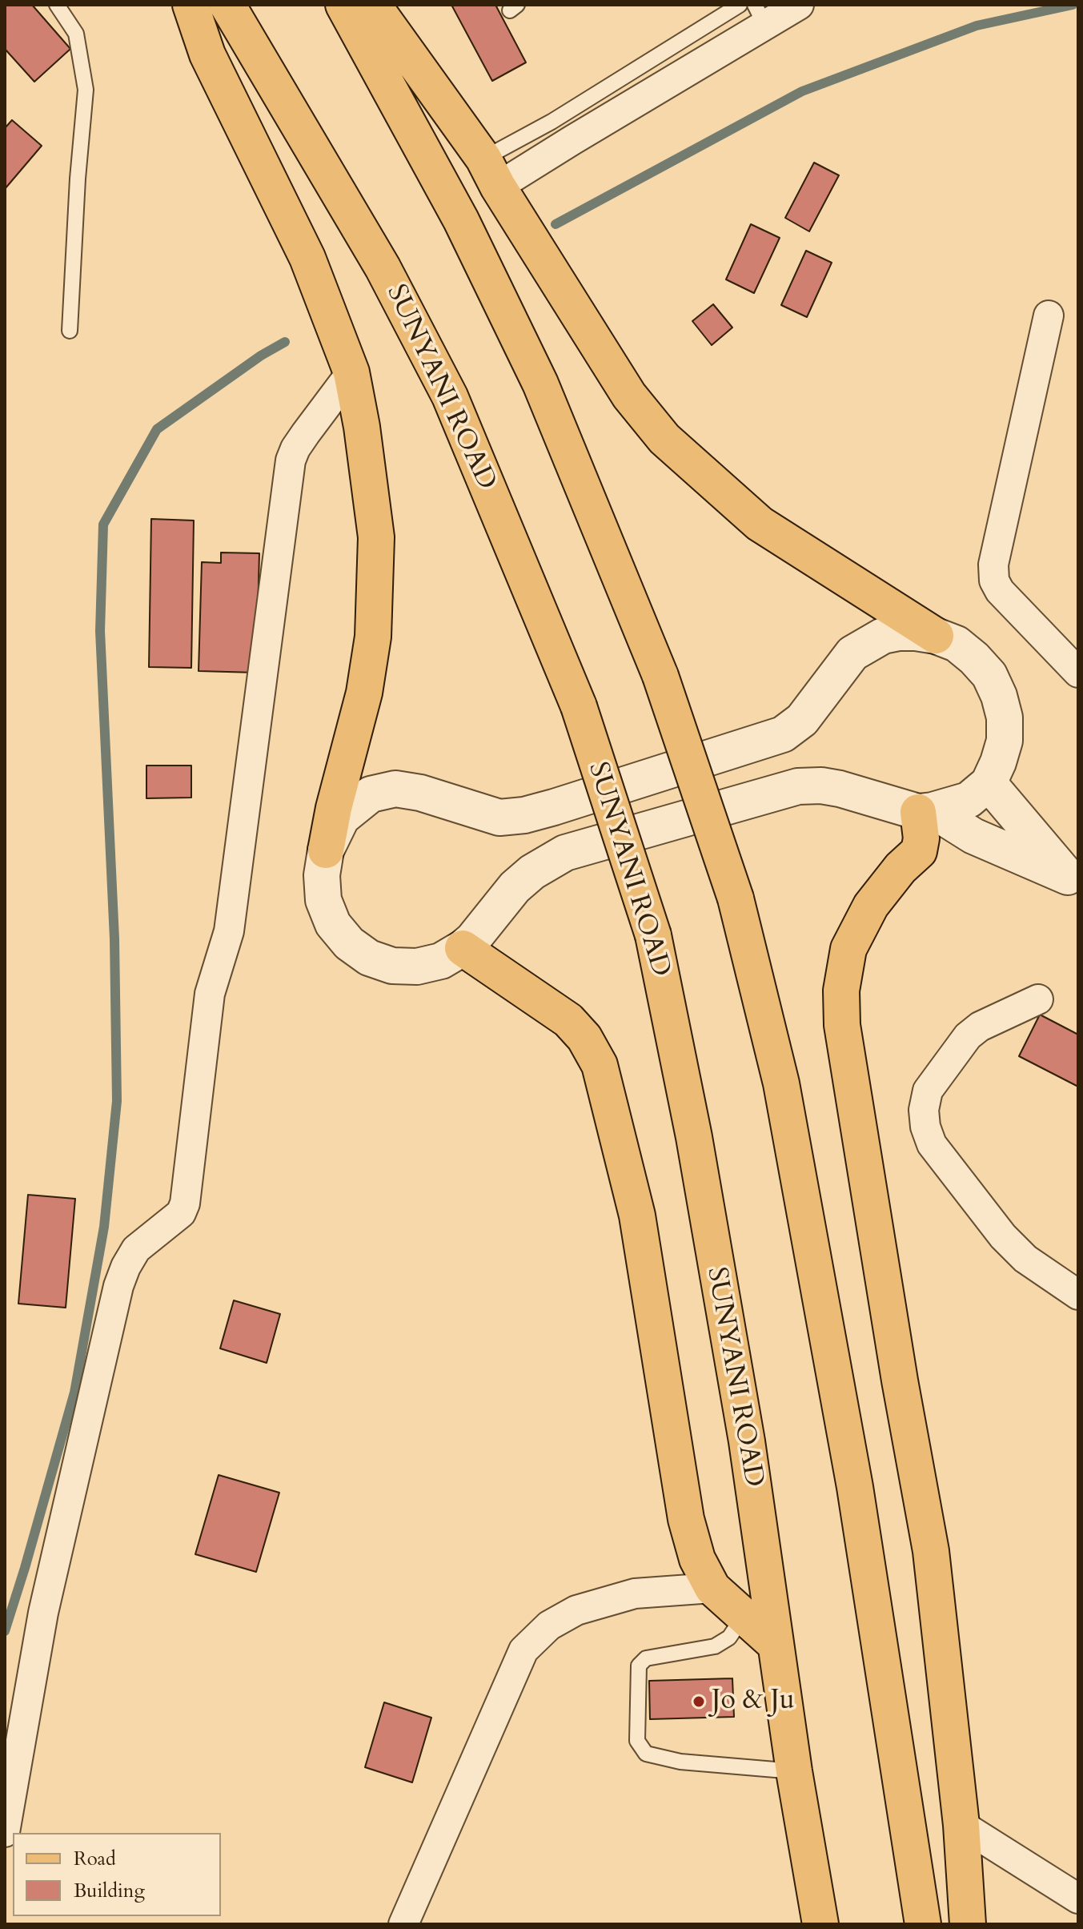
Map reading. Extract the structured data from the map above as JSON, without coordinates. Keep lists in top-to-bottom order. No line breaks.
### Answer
{"streets":{"main road":["SUNYANI ROAD"]},"places":["Jo & Ju"],"legend":["Road","Building"]}
